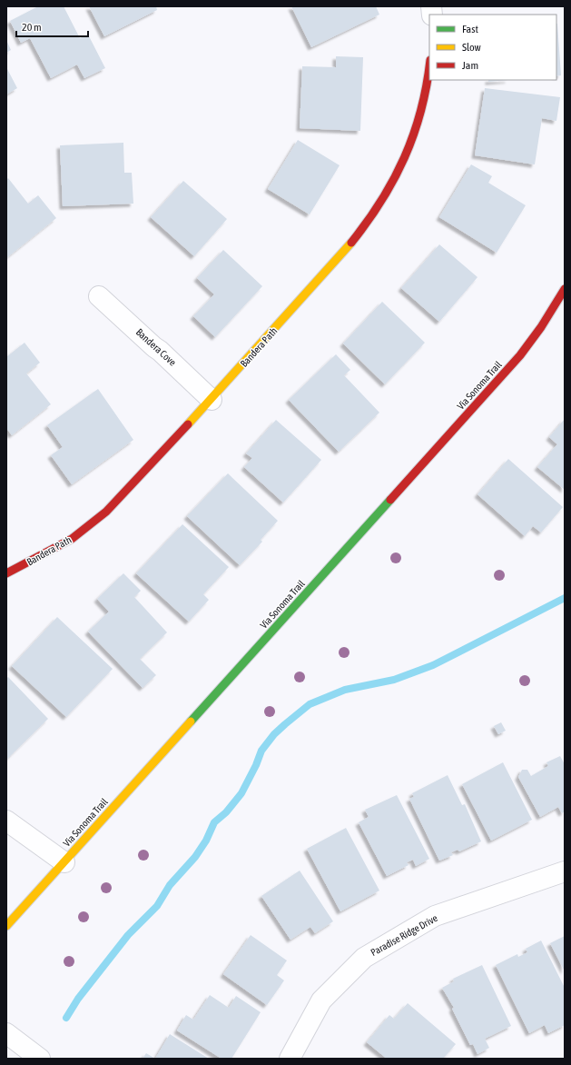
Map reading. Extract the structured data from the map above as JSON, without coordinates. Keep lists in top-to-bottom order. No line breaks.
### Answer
{"streets":{"street":["Bandera Cove","Bandera Path","Via Sonoma Trail","Paradise Ridge Drive"]},"crossings":[["Bandera Cove","Bandera Path"]],"legend":["Fast","Slow","Jam"],"scale_bar":"20 m"}
